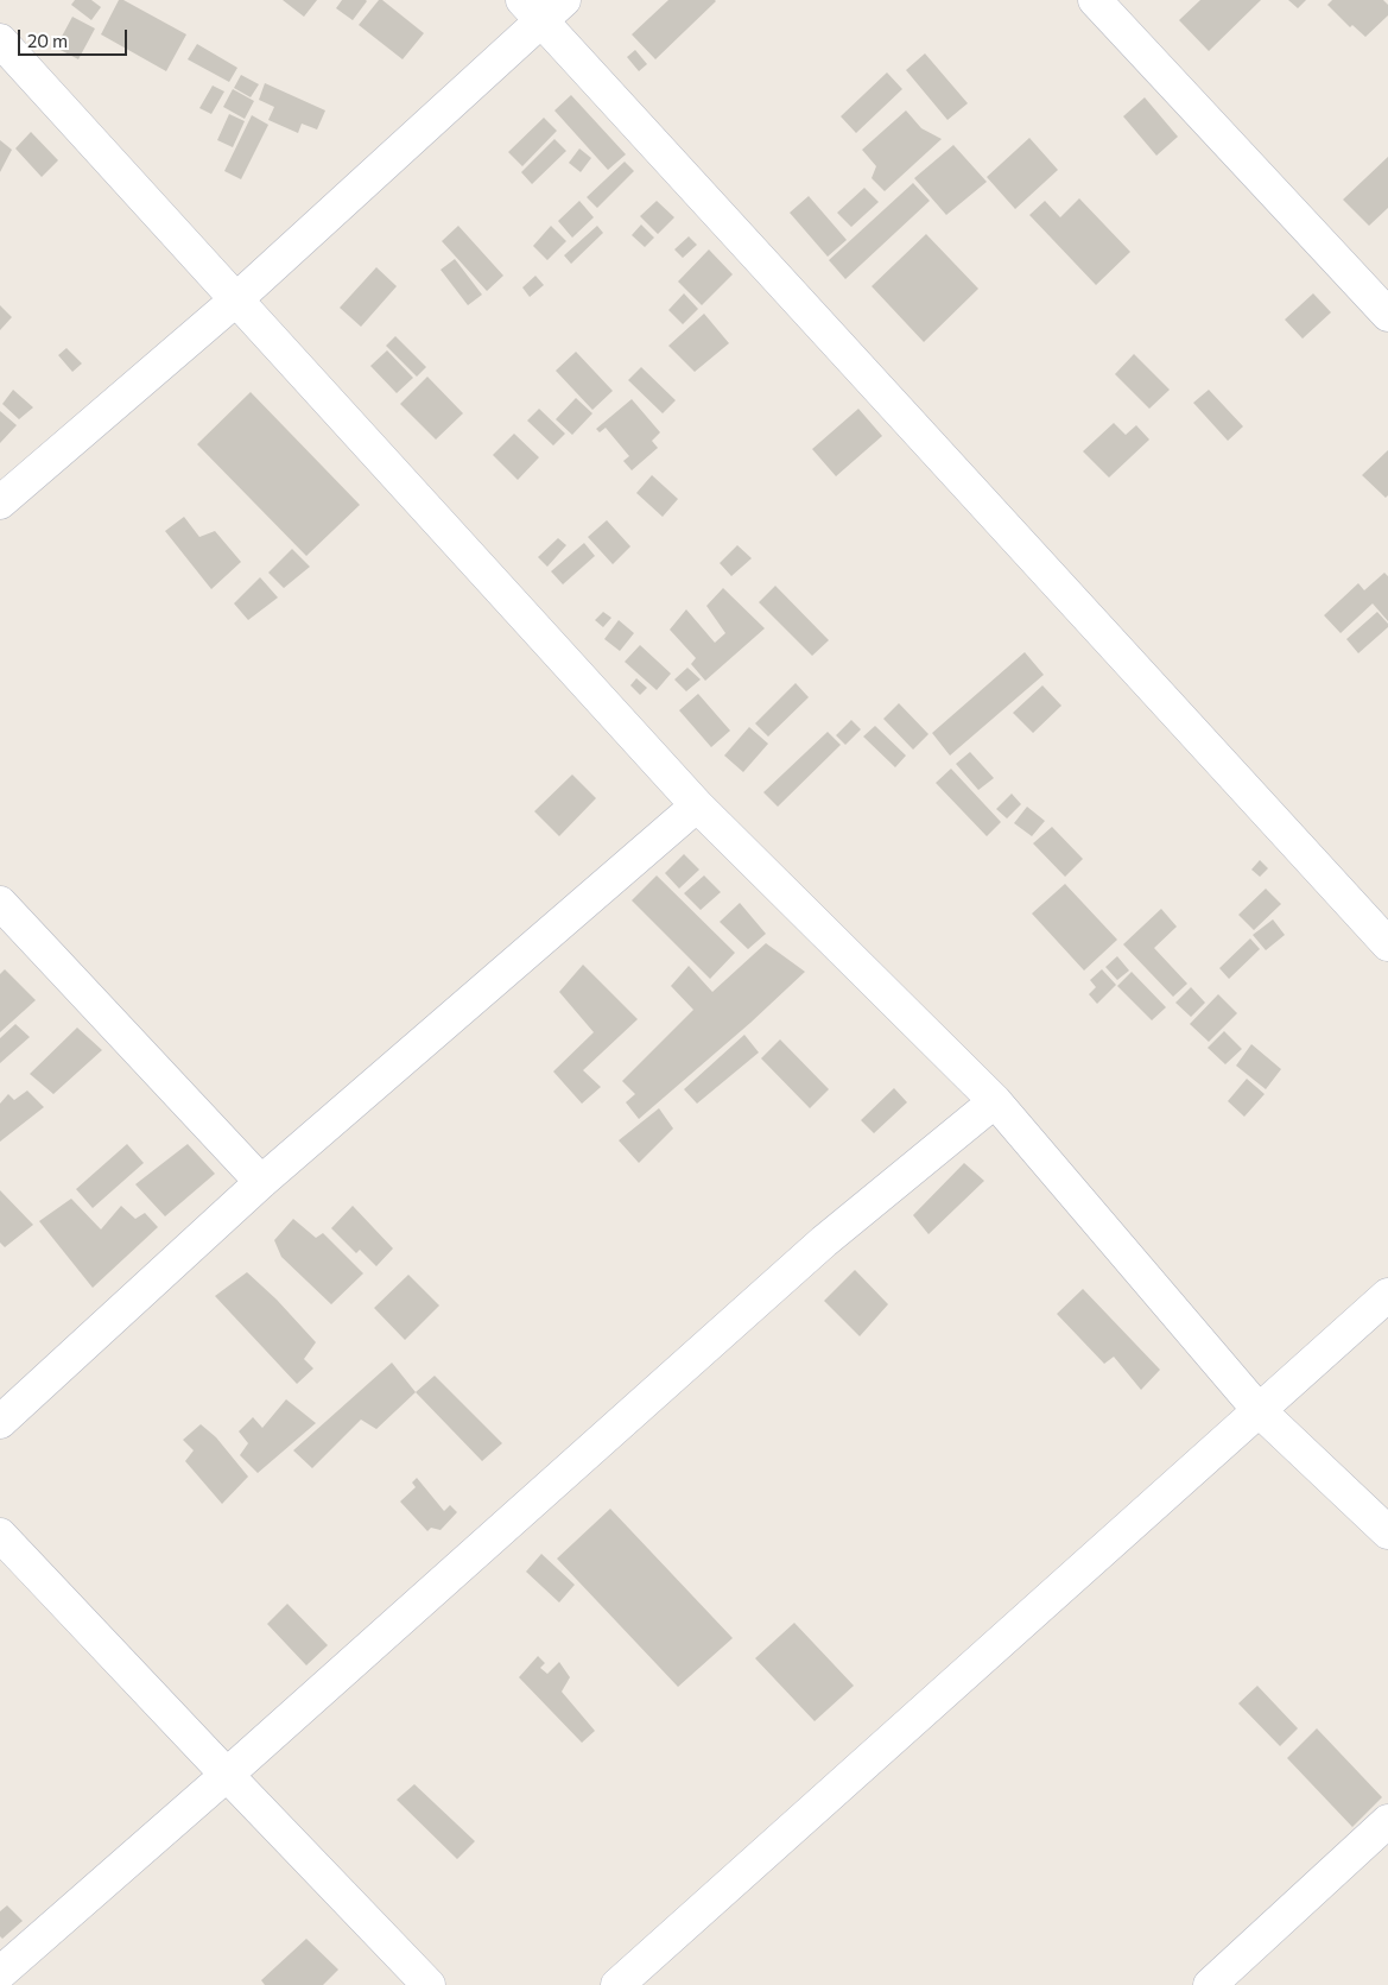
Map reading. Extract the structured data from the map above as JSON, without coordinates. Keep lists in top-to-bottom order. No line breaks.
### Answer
{"scale_bar":"20 m"}
